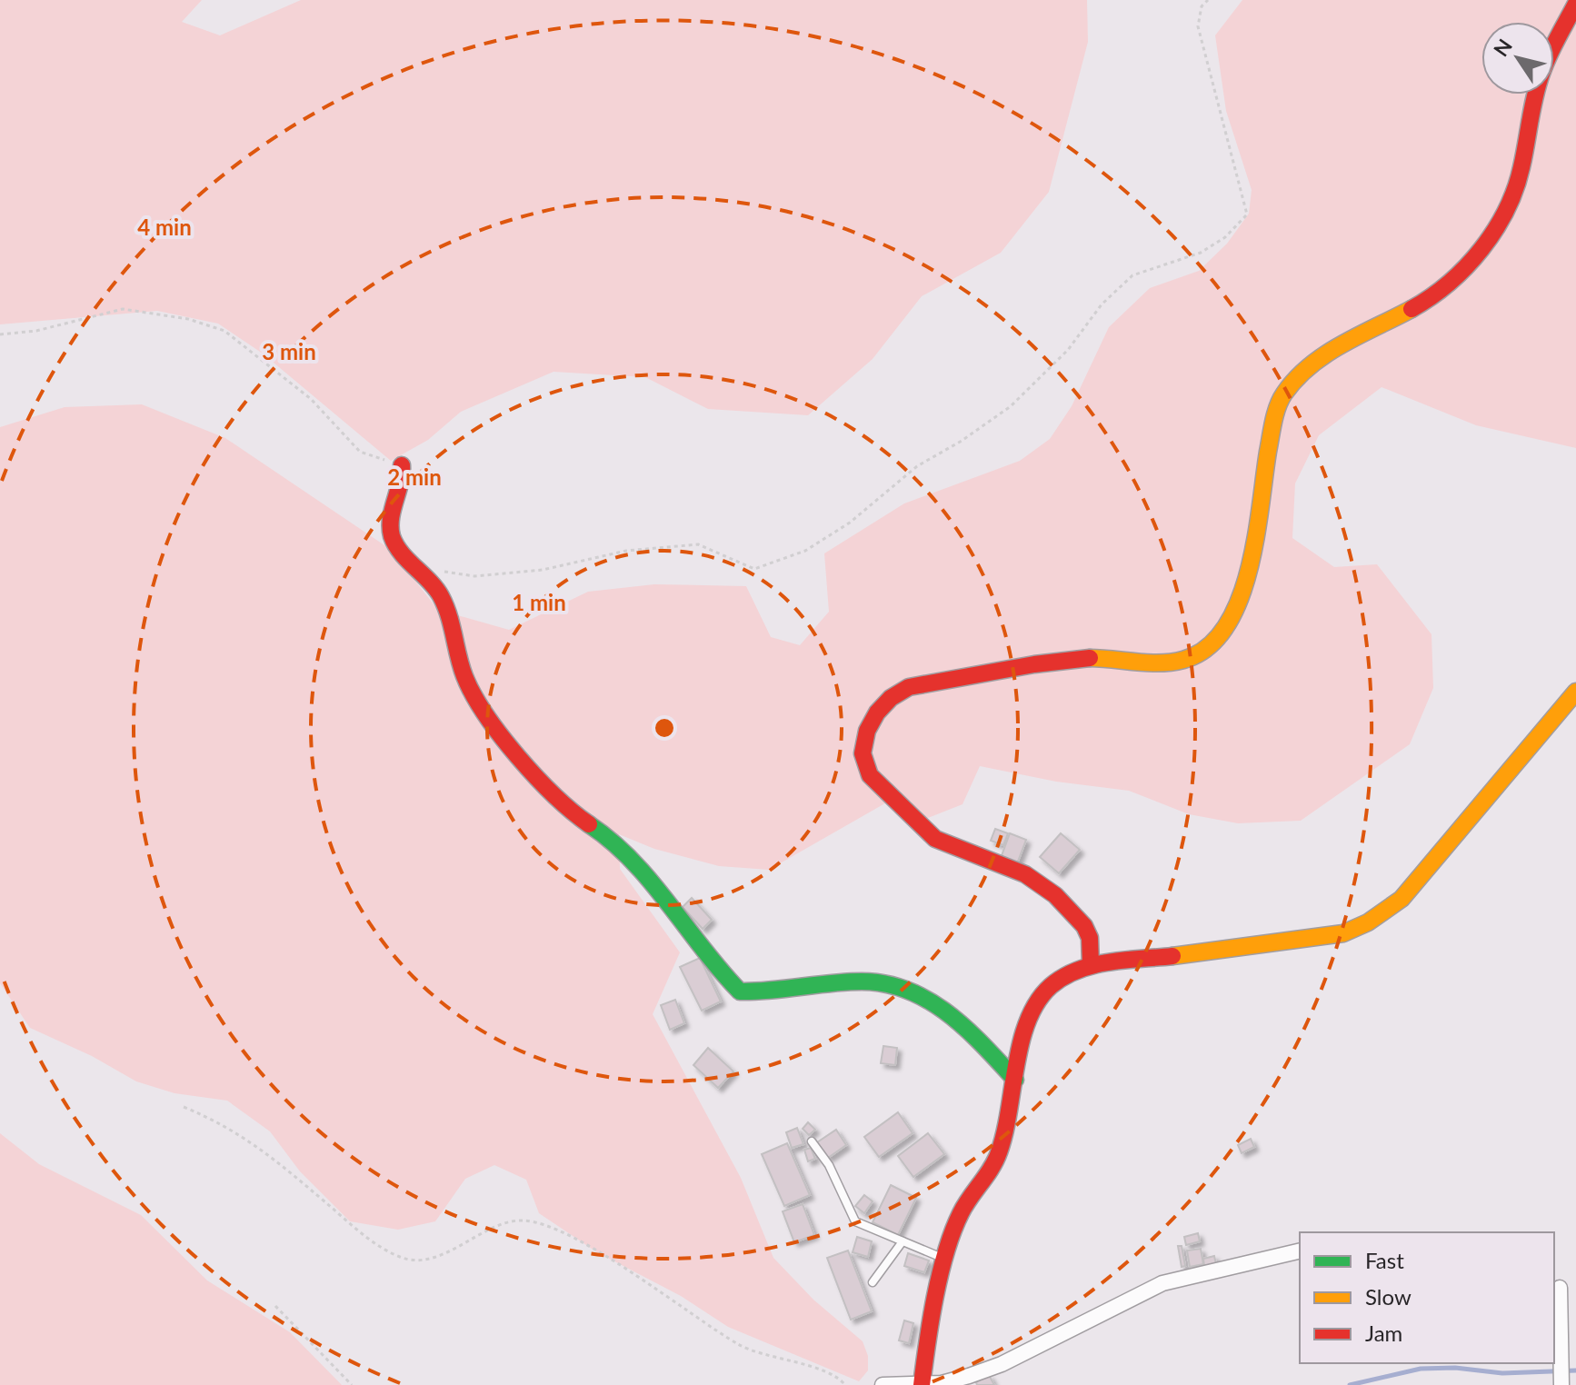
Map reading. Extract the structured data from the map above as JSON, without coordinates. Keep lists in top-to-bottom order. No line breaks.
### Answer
{"legend":["Fast","Slow","Jam"],"north":"top left","rings":["4 min","3 min","2 min","1 min"]}
